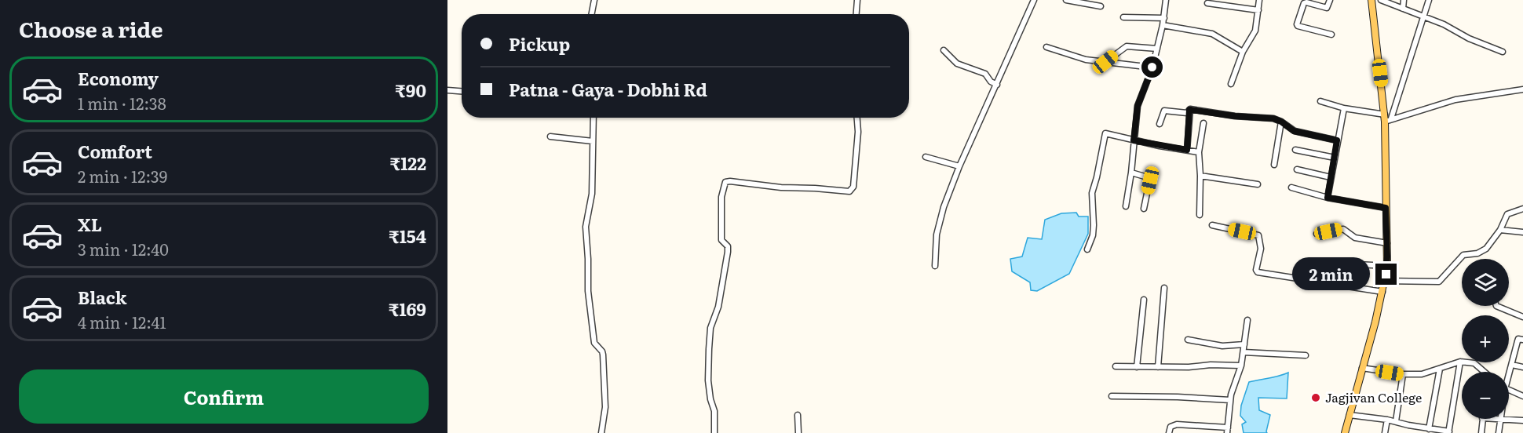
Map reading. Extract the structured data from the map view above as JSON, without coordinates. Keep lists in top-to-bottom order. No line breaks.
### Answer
{"places":["Jagjivan College"],"page":{"heading":"Choose a ride","banner":["Pickup","Patna - Gaya - Dobhi Rd"],"list":[{"name":"Economy","note":"1 min · 12:38","value":"₹90"},{"name":"Comfort","note":"2 min · 12:39","value":"₹122"},{"name":"XL","note":"3 min · 12:40","value":"₹154"},{"name":"Black","note":"4 min · 12:41","value":"₹169"}],"bubble":"2 min","map_buttons":["+","−"],"buttons":"Confirm"}}
